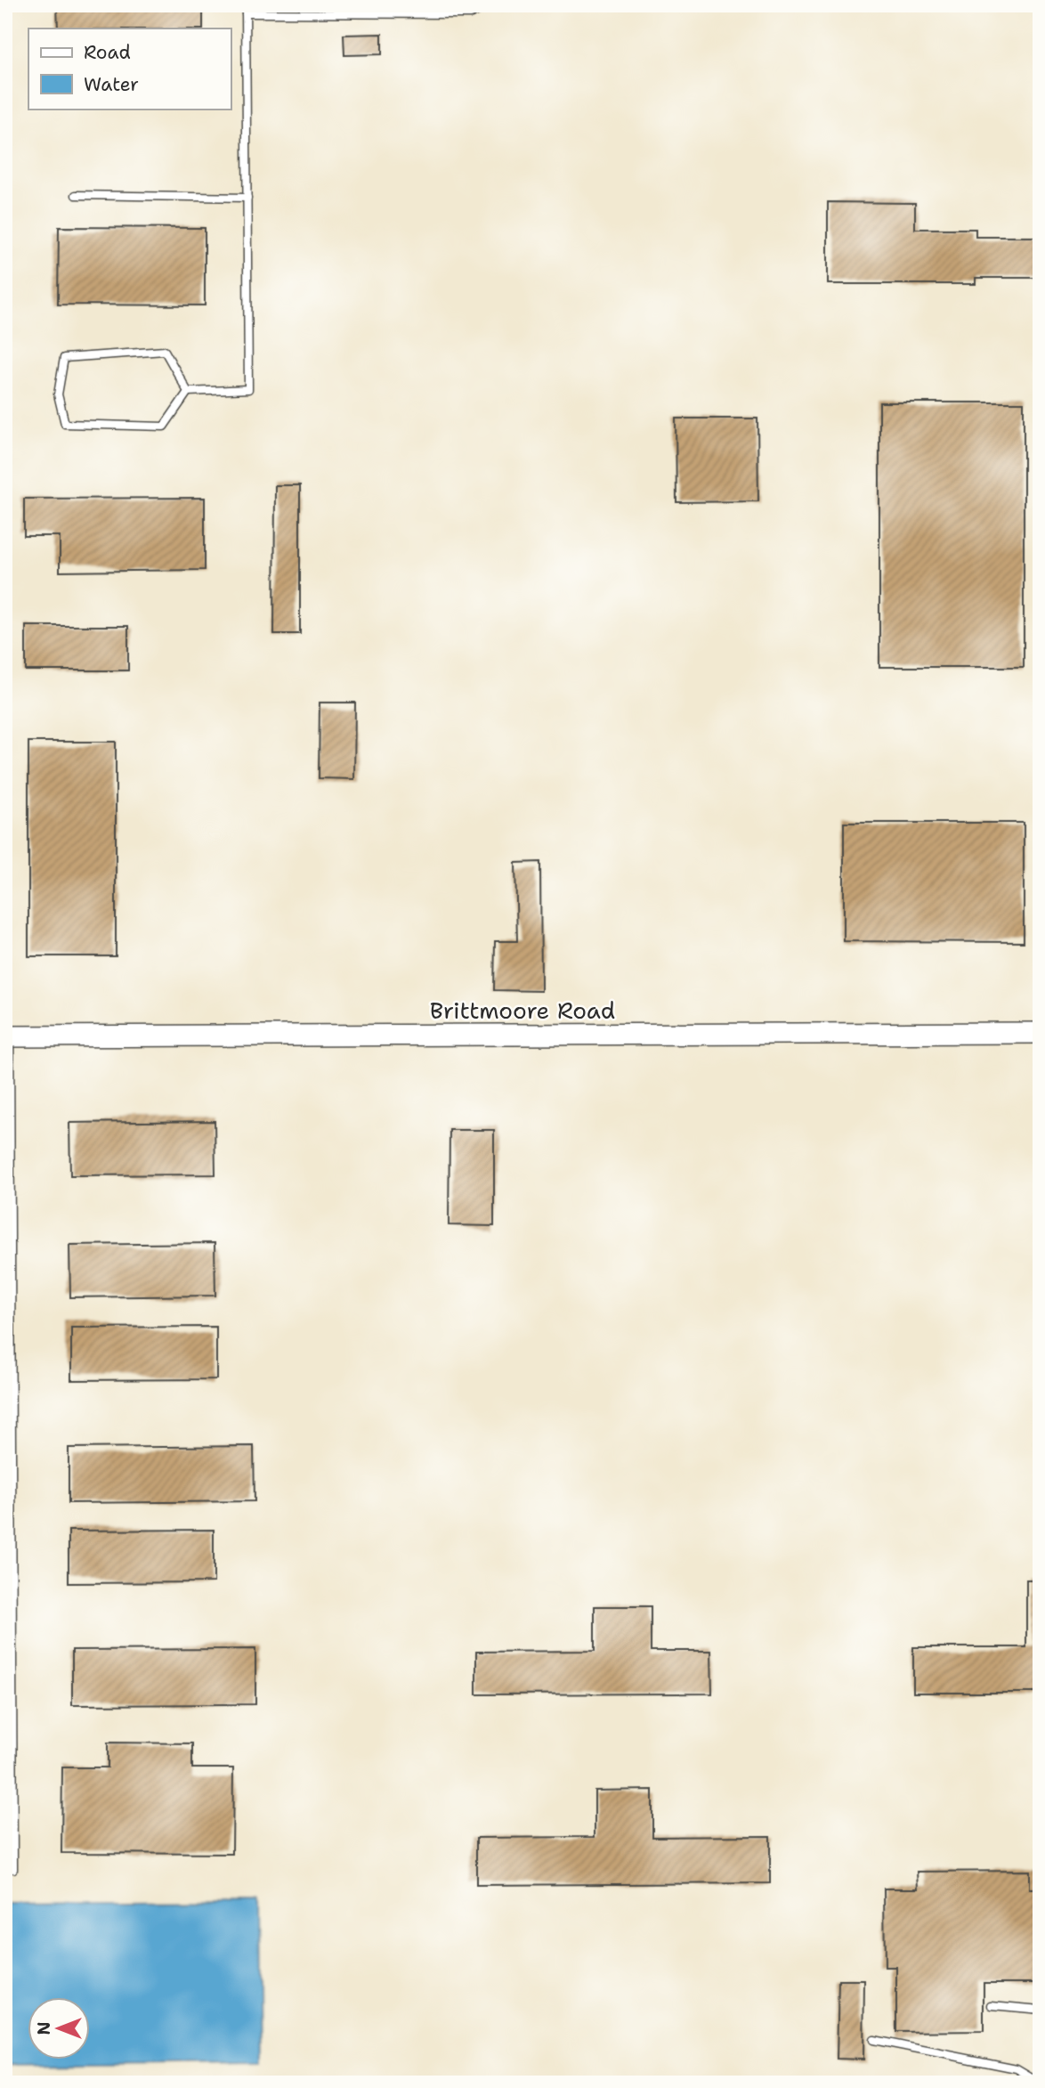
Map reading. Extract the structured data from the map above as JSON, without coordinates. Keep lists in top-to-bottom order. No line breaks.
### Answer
{"streets":{"main road":["Brittmoore Road"]},"legend":["Road","Water"],"north":"left"}
